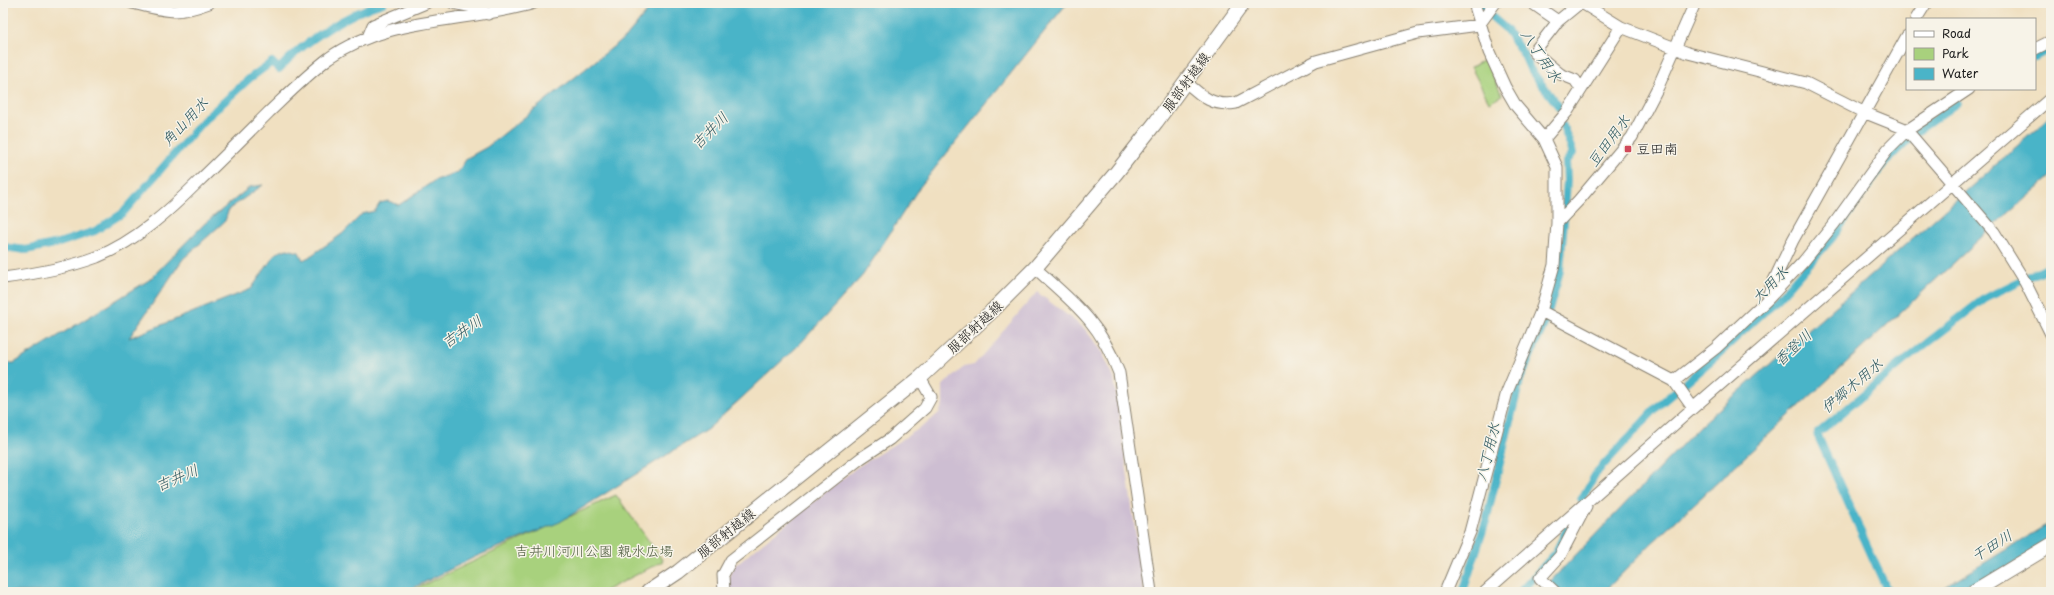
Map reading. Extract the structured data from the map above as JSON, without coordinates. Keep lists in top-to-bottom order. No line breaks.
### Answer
{"streets":{"main road":["服部射越線"]},"water":["八丁用水","角山用水","吉井川","豆田用水","大用水","香登川","伊郷木用水","干田川"],"parks":["吉井川河川公園 親水広場"],"places":{"transit":["豆田南"]},"legend":["Road","Park","Water"]}
